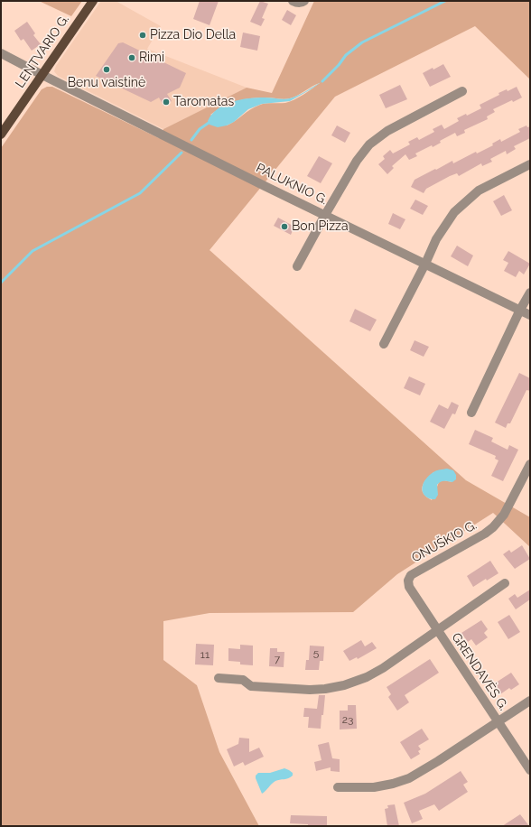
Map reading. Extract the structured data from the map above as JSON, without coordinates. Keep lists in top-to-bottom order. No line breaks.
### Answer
{"streets":{"main road":["LENTVARIO G."],"street":["PALUKNIO G.","ONUŠKIO G.","GRENDAVĖS G."]},"crossings":[["LENTVARIO G.","PALUKNIO G."],["ONUŠKIO G.","GRENDAVĖS G."]],"places":["Pizza Dio Della","Rimi","Benu vaistinė","Taromatas","Bon Pizza"],"house_numbers":["5","11","7","23"]}
